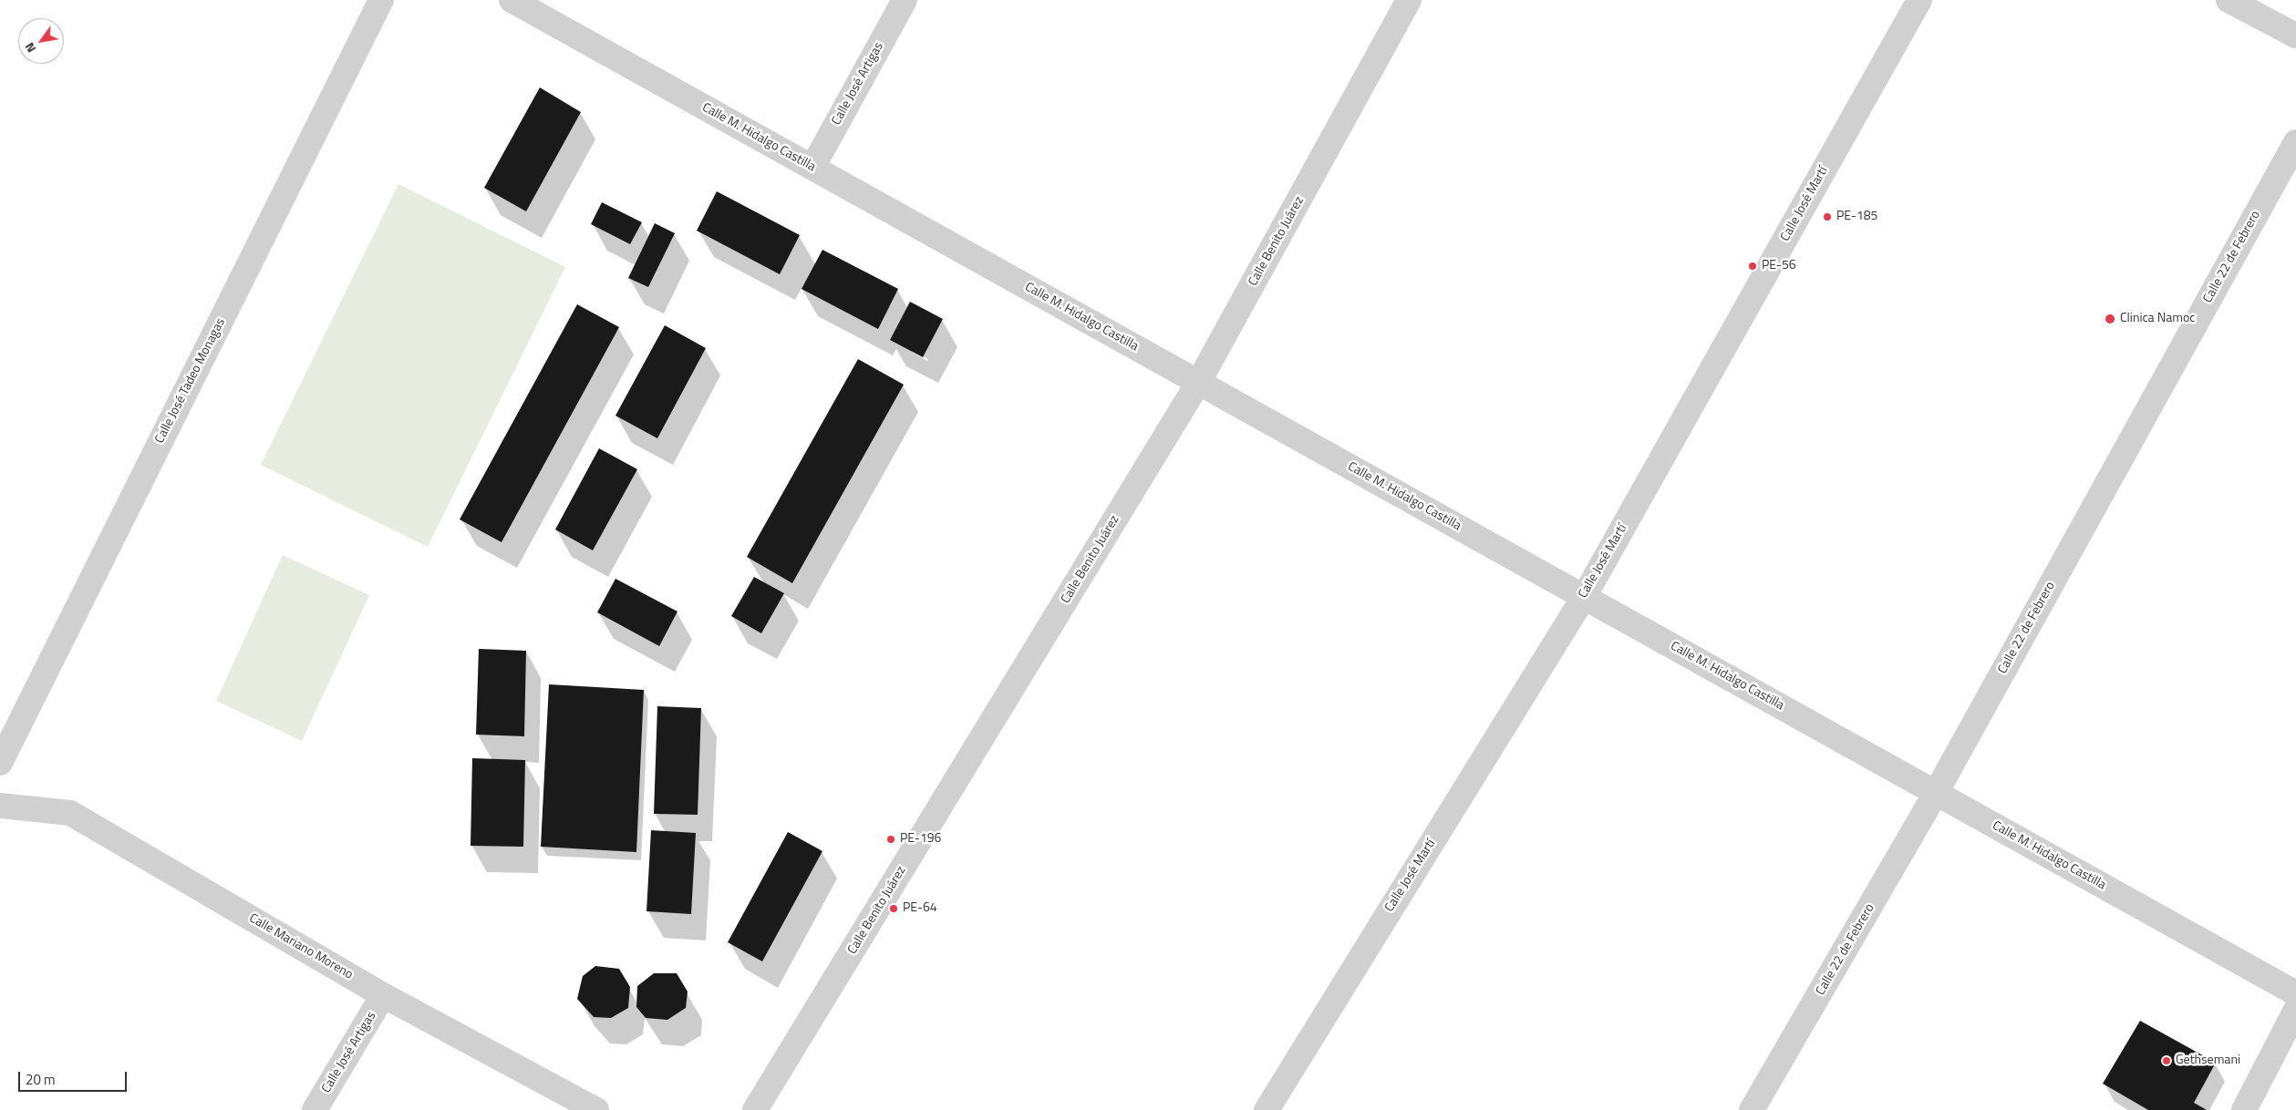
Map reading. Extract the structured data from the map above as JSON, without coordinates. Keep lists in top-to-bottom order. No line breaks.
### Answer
{"streets":{"street":["Calle José Artigas","Calle M. Hidalgo Castilla","Calle José Martí","Calle Benito Juárez","Calle 22 de Febrero","Calle José Tadeo Monagas","Calle Mariano Moreno"]},"crossings":[["Calle José Artigas","Calle M. Hidalgo Castilla"],["Calle José Artigas","Calle Mariano Moreno"],["Calle M. Hidalgo Castilla","Calle José Martí"],["Calle M. Hidalgo Castilla","Calle Benito Juárez"],["Calle M. Hidalgo Castilla","Calle 22 de Febrero"]],"places":["PE-185","PE-56","Clinica Namoc","PE-196","PE-64","Gethsemani"],"scale_bar":"20 m","north":"bottom left"}
